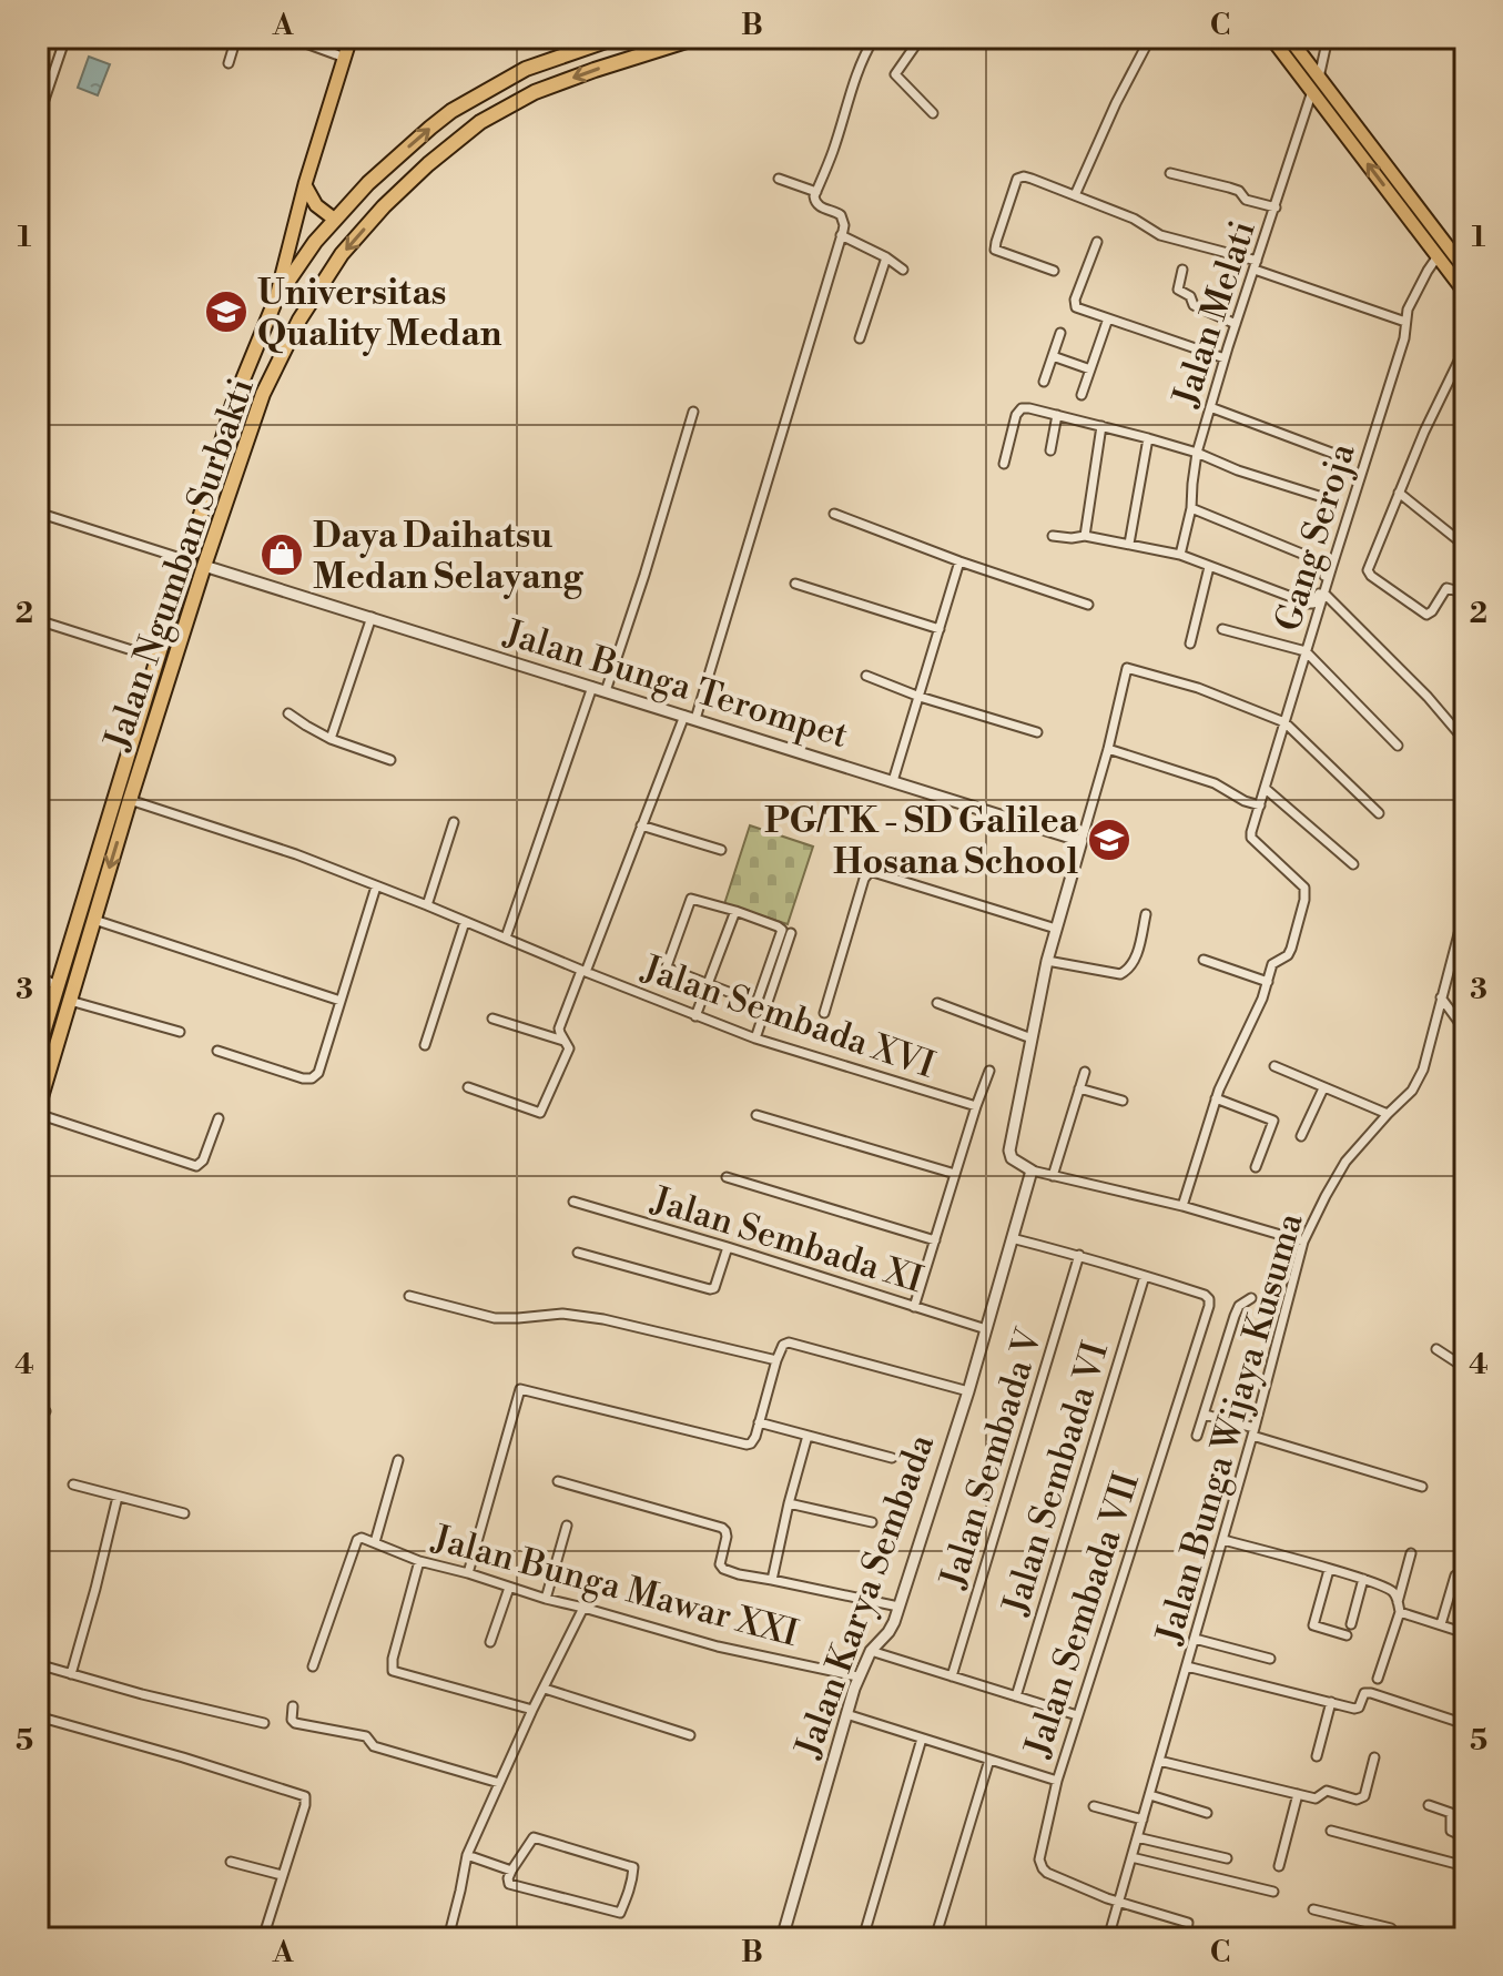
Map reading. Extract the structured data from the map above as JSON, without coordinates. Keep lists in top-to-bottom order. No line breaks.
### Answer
{"streets":{"highway":["Jalan Ngumban Surbakti"],"street":["Jalan Melati","Gang Seroja","Jalan Bunga Terompet","Jalan Sembada XVI","Jalan Sembada XI","Jalan Bunga Wijaya Kusuma","Jalan Sembada V","Jalan Sembada VI","Jalan Bunga Mawar XXI","Jalan Karya Sembada","Jalan Sembada VII"]},"crossings":[["Jalan Ngumban Surbakti","Jalan Bunga Terompet"],["Jalan Ngumban Surbakti","Jalan Sembada XVI"],["Jalan Sembada XI","Jalan Karya Sembada"],["Jalan Sembada VI","Jalan Sembada VII"],["Jalan Bunga Mawar XXI","Jalan Karya Sembada"],["Jalan Karya Sembada","Jalan Sembada VII"]],"places":{"school or university":["Universitas Quality Medan","PG/TK - SD Galilea Hosana School"],"shop":["Daya Daihatsu Medan Selayang"]},"grid":{"columns":["A","B","C"],"rows":["1","2","3","4","5"]}}
